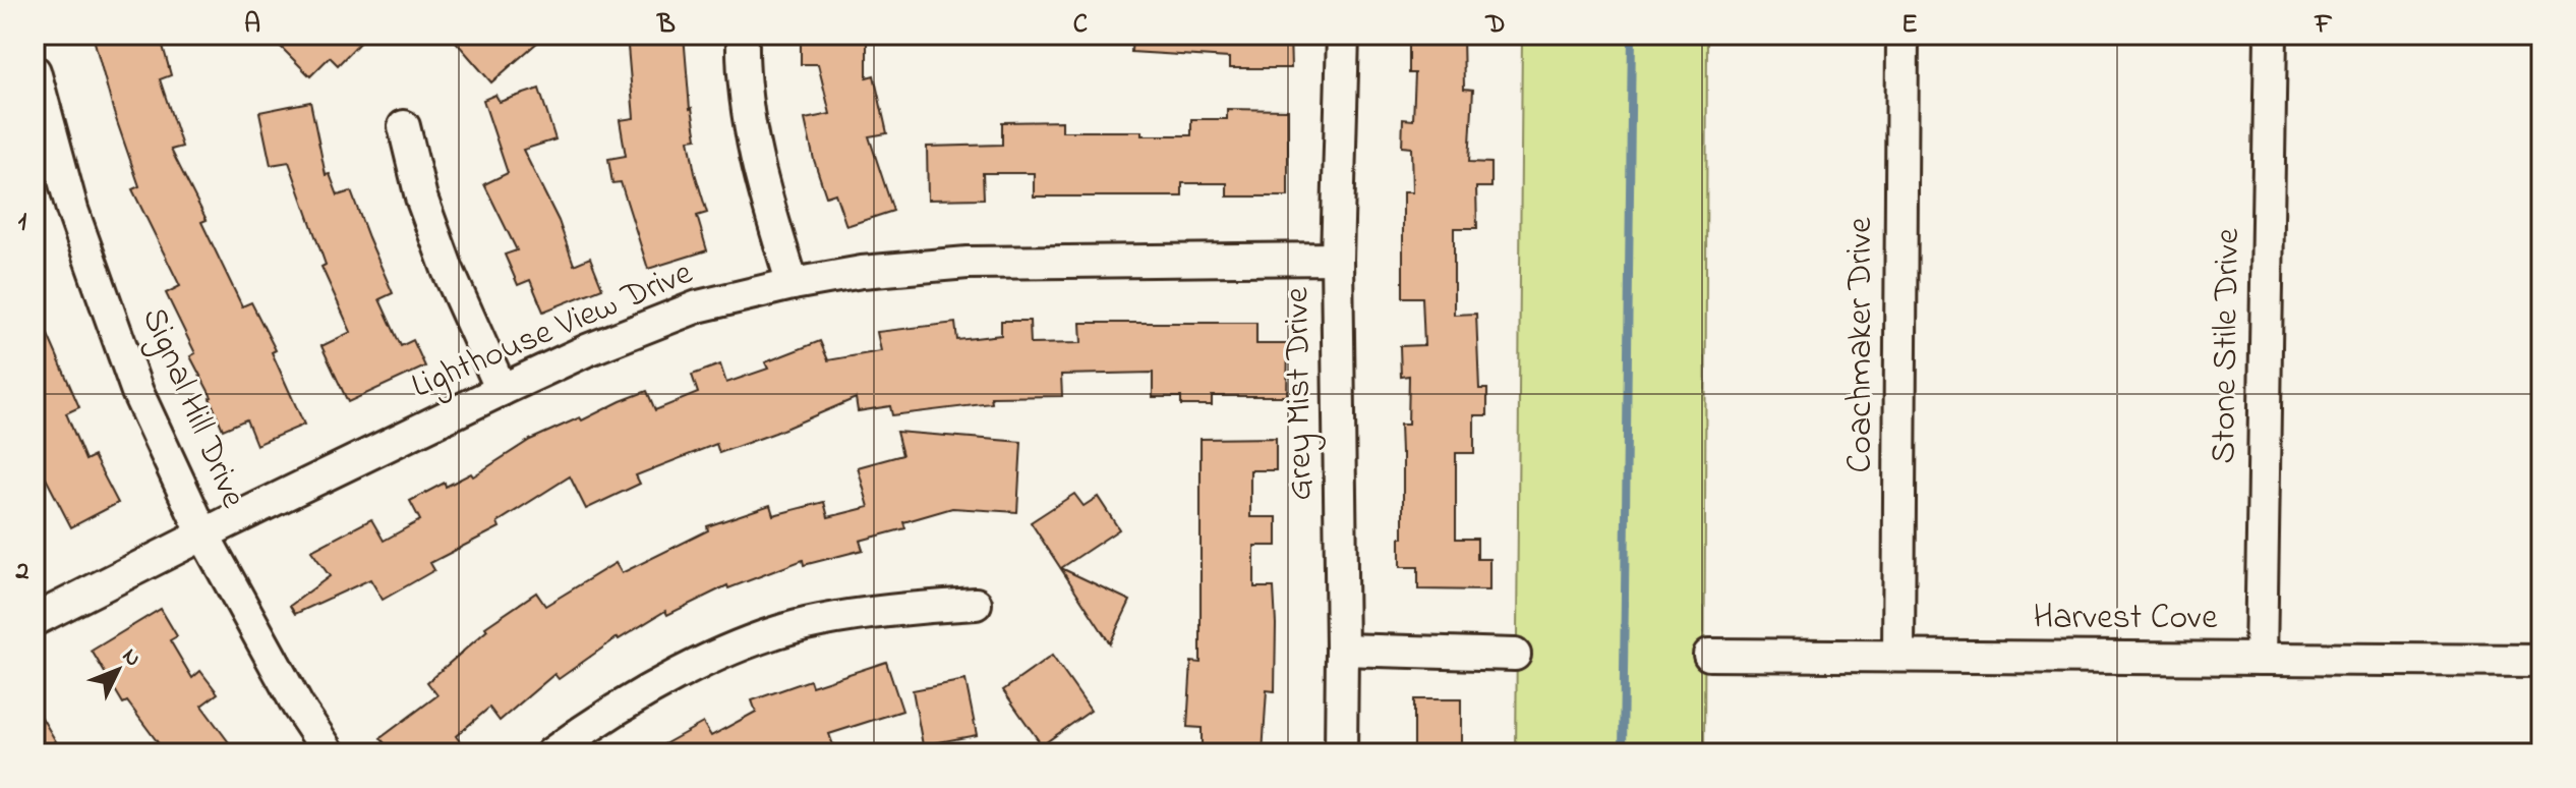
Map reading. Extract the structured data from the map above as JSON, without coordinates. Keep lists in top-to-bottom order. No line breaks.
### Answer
{"streets":{"street":["Lighthouse View Drive","Coachmaker Drive","Stone Stile Drive","Grey Mist Drive","Signal Hill Drive","Harvest Cove"]},"crossings":[["Lighthouse View Drive","Grey Mist Drive"],["Lighthouse View Drive","Signal Hill Drive"],["Coachmaker Drive","Harvest Cove"],["Stone Stile Drive","Harvest Cove"]],"north":"top right","grid":{"columns":["A","B","C","D","E","F"],"rows":["1","2"]}}
